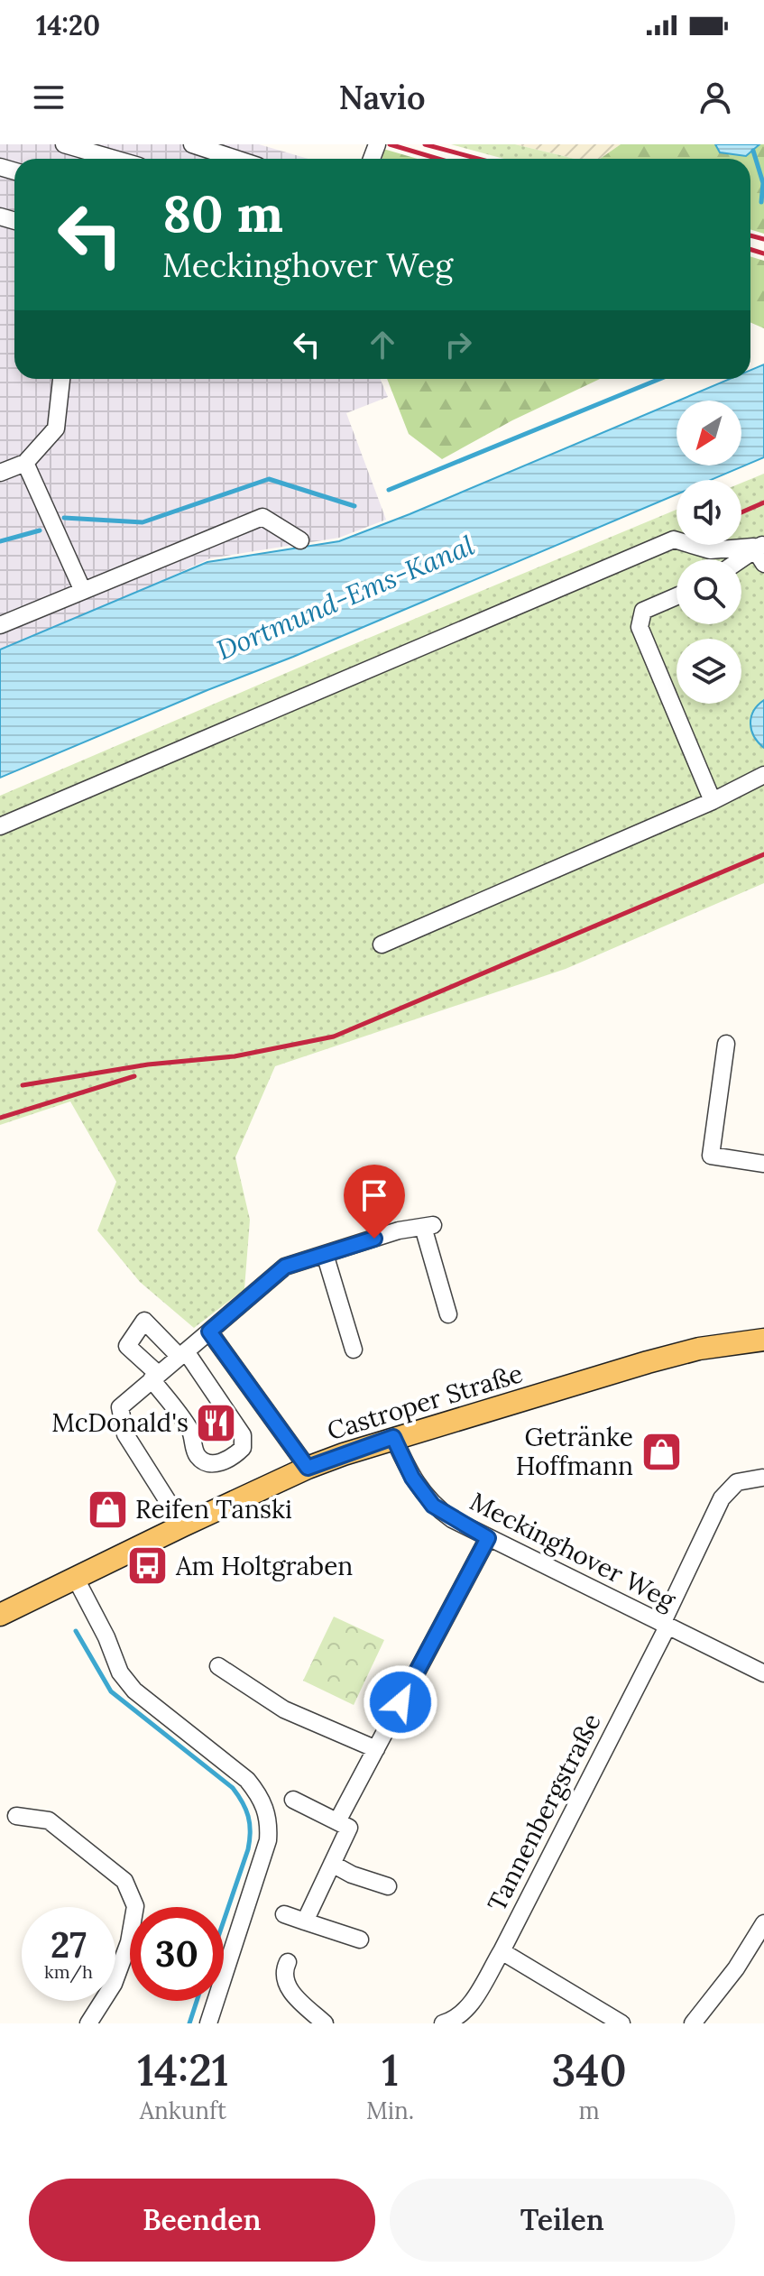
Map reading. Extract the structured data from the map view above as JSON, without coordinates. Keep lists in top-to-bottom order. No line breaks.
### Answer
{"streets":{"main road":["Castroper Straße"],"street":["Meckinghover Weg","Tannenbergstraße"]},"crossings":[["Castroper Straße","Meckinghover Weg"],["Meckinghover Weg","Tannenbergstraße"]],"water":["Dortmund-Ems-Kanal"],"places":{"restaurant":["McDonald's"],"shop":["Getränke Hoffmann","Reifen Tanski"],"bus stop":["Am Holtgraben"]},"north":"bottom left","page":{"status":"14:20","header":"Navio","turn":["80 m","Meckinghover Weg"],"speed":"27 km/h","limit":"30","eta":["14:21","Ankunft","1","Min.","340","m"],"buttons":["Beenden","Teilen"]}}
